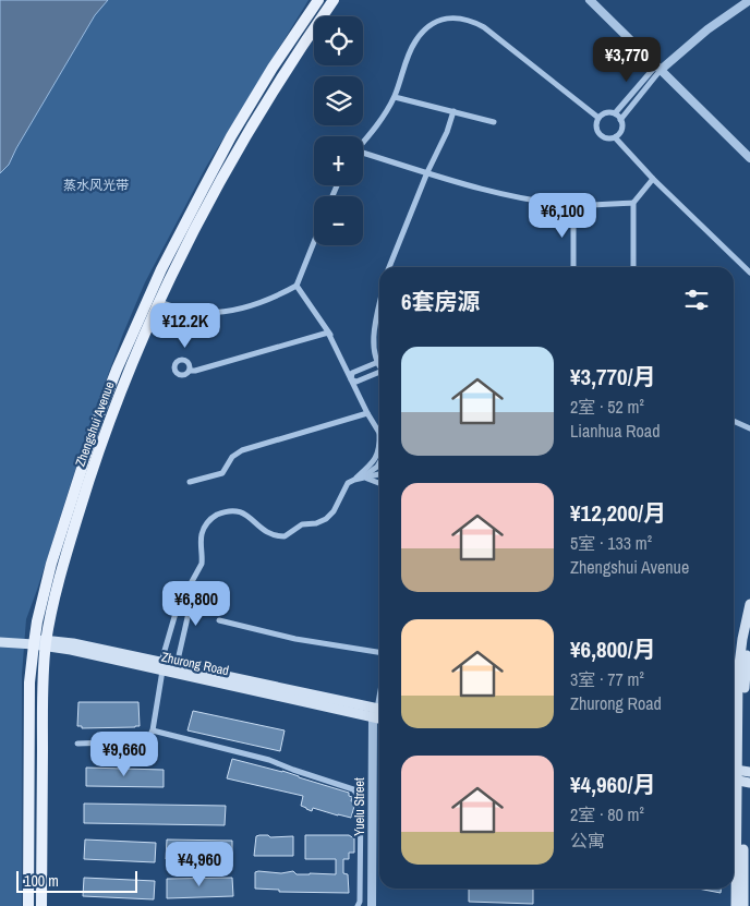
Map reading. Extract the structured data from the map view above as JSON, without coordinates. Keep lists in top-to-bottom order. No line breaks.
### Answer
{"streets":{"main road":["Zhengshui Avenue","Zhurong Road"],"street":["Yuelu Street"]},"crossings":[["Zhengshui Avenue","Zhurong Road"],["Zhurong Road","Yuelu Street"]],"parks":["蒸水风光带"],"scale_bar":"100 m","page":{"map_buttons":["+","−"],"price":["¥3,770","¥6,100","¥12.2K","¥6,800","¥9,660","¥4,960"],"heading":"6套房源","list":[{"name":"¥3,770/月","note":"2室 · 52 m² · Lianhua Road"},{"name":"¥12,200/月","note":"5室 · 133 m² · Zhengshui Avenue"},{"name":"¥6,800/月","note":"3室 · 77 m² · Zhurong Road"},{"name":"¥4,960/月","note":"2室 · 80 m² · 公寓"}],"scale":"100 m"}}
